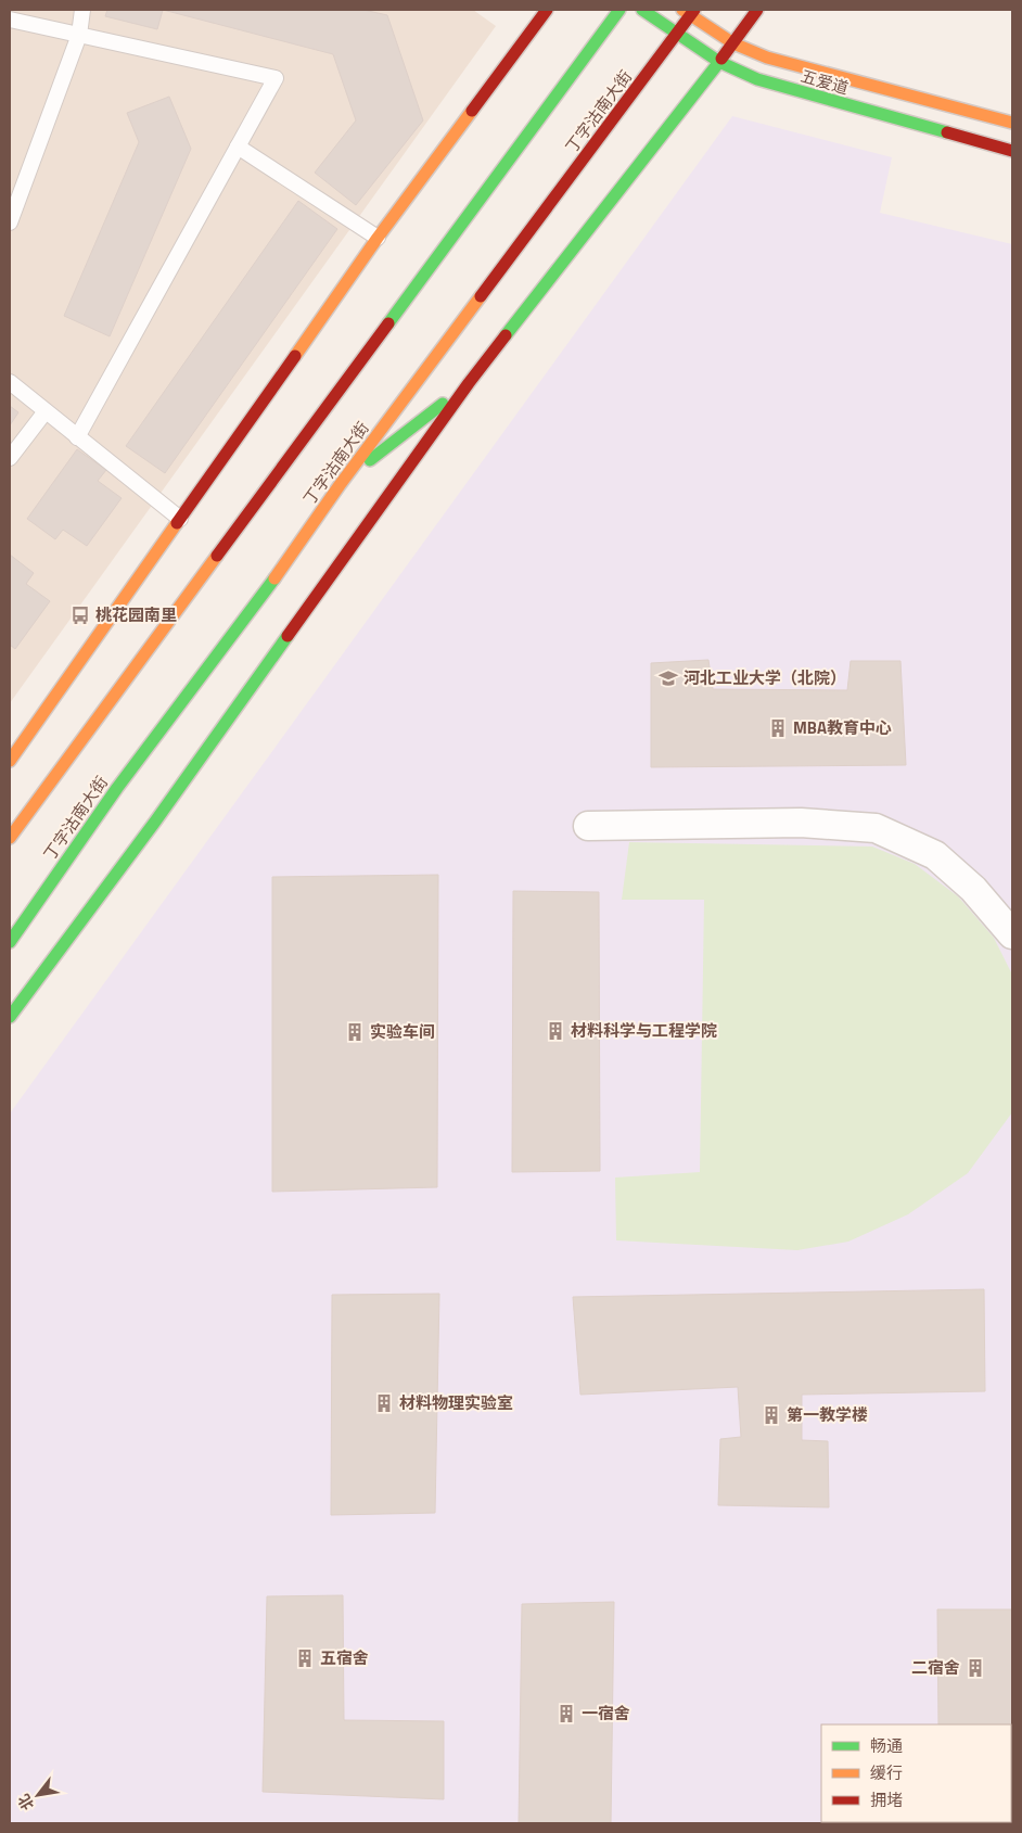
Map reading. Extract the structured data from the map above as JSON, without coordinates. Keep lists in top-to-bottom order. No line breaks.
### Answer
{"streets":{"main road":["五爱道","丁字沽南大街"]},"crossings":[["五爱道","丁字沽南大街"]],"places":{"bus stop":["桃花园南里"],"school or university":["河北工业大学（北院）"],"building":["MBA教育中心","材料科学与工程学院","实验车间","材料物理实验室","第一教学楼","五宿舍","二宿舍","一宿舍"]},"legend":["畅通","缓行","拥堵"],"north":"bottom left"}
